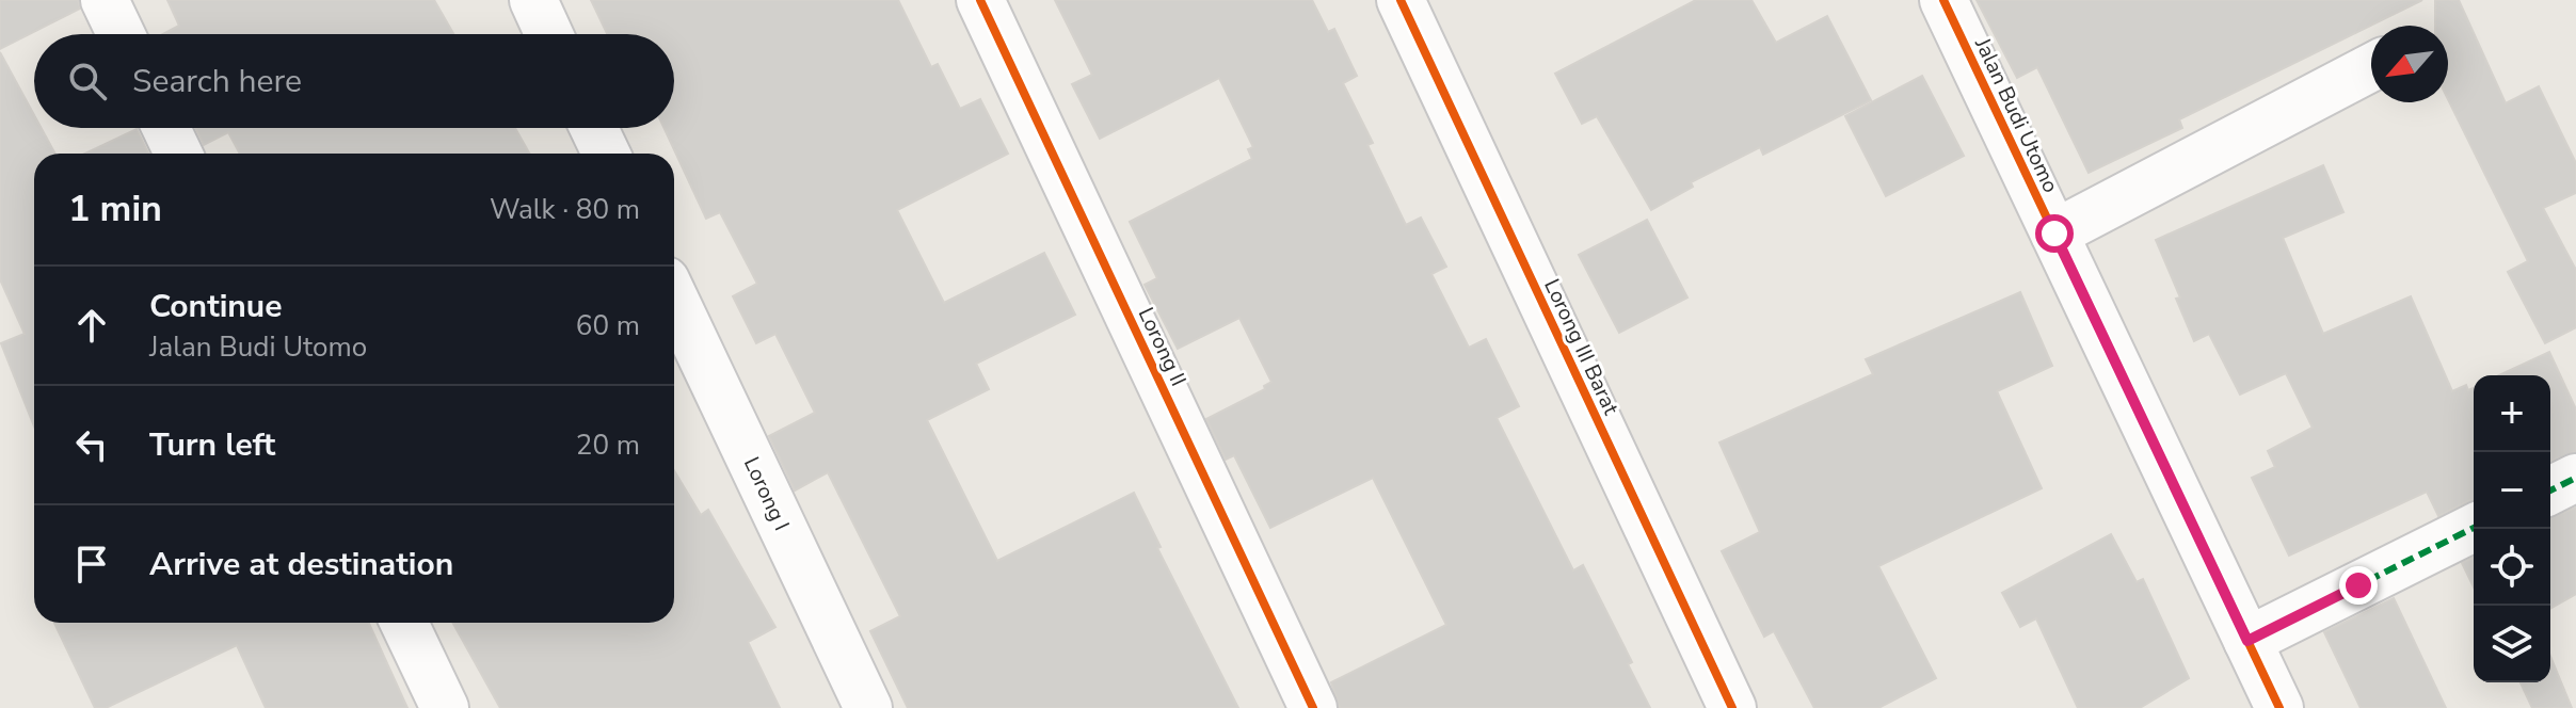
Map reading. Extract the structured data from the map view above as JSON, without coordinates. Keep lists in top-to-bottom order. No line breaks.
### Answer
{"streets":{"street":["Jalan Budi Utomo","Lorong II","Lorong III Barat","Lorong I"]},"north":"bottom left","page":{"search":"Search here","heading":["1 min","Walk · 80 m"],"list":[["Continue","Jalan Budi Utomo","60 m"],["Turn left","20 m"],"Arrive at destination"],"map_buttons":["+","−"]}}
